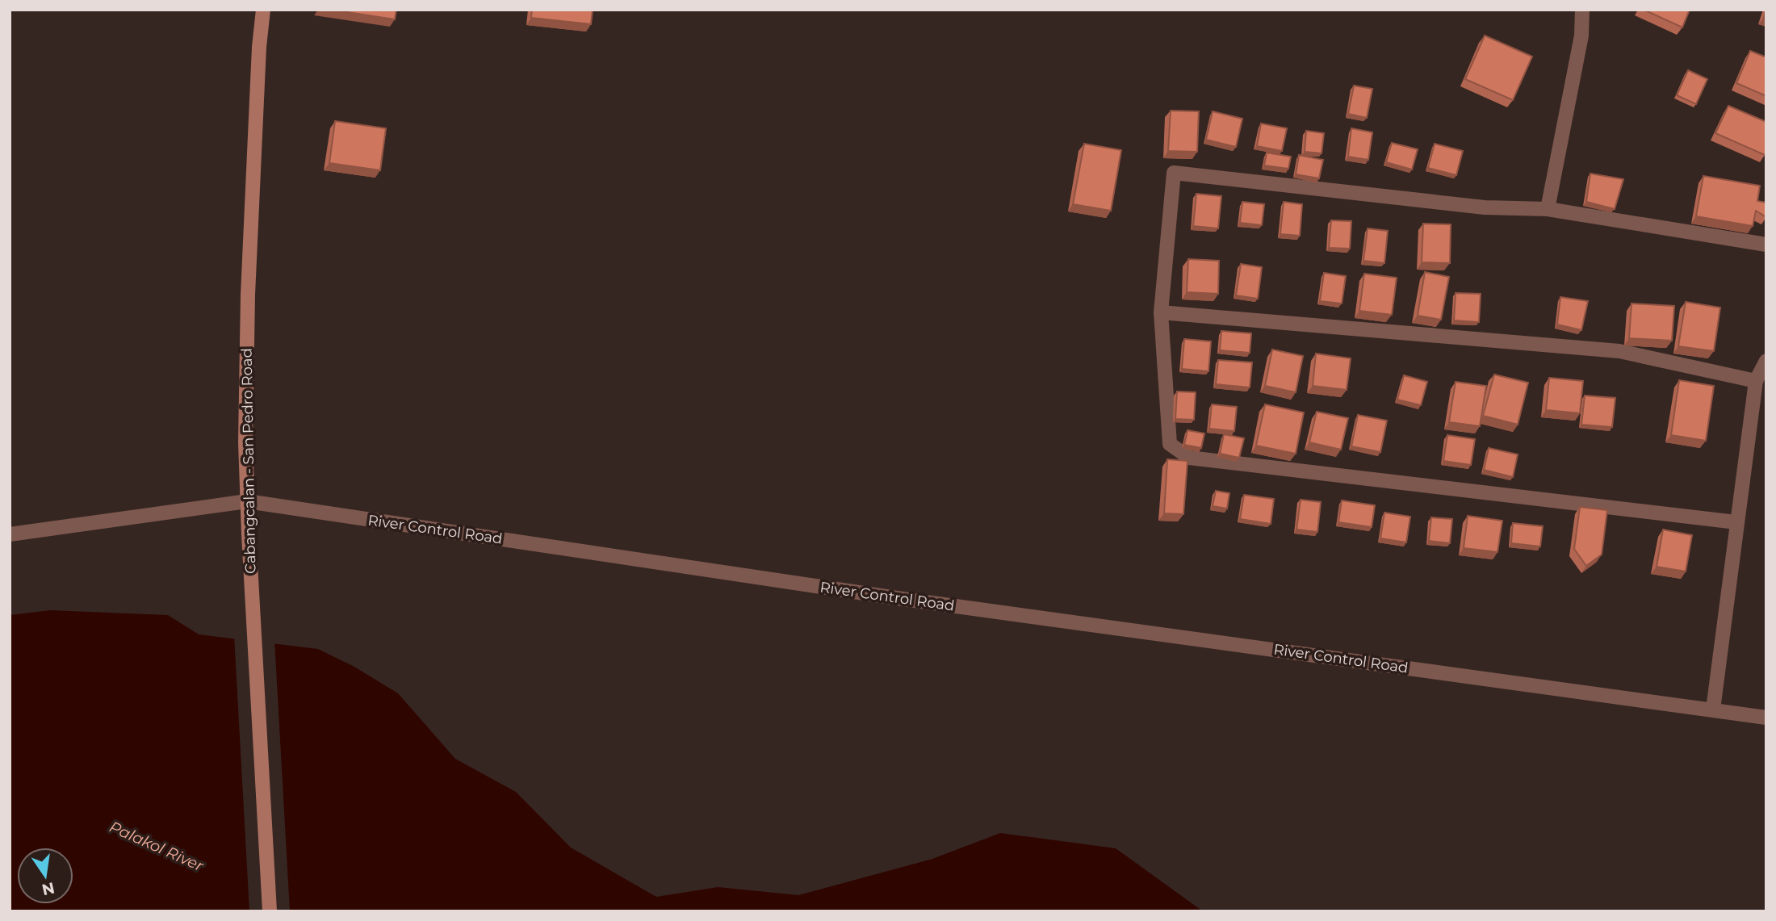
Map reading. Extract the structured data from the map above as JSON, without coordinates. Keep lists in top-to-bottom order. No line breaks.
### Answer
{"streets":{"street":["Cabangcalan - San Pedro Road","River Control Road"]},"crossings":[["Cabangcalan - San Pedro Road","River Control Road"]],"water":["Palakol River"],"north":"bottom"}
